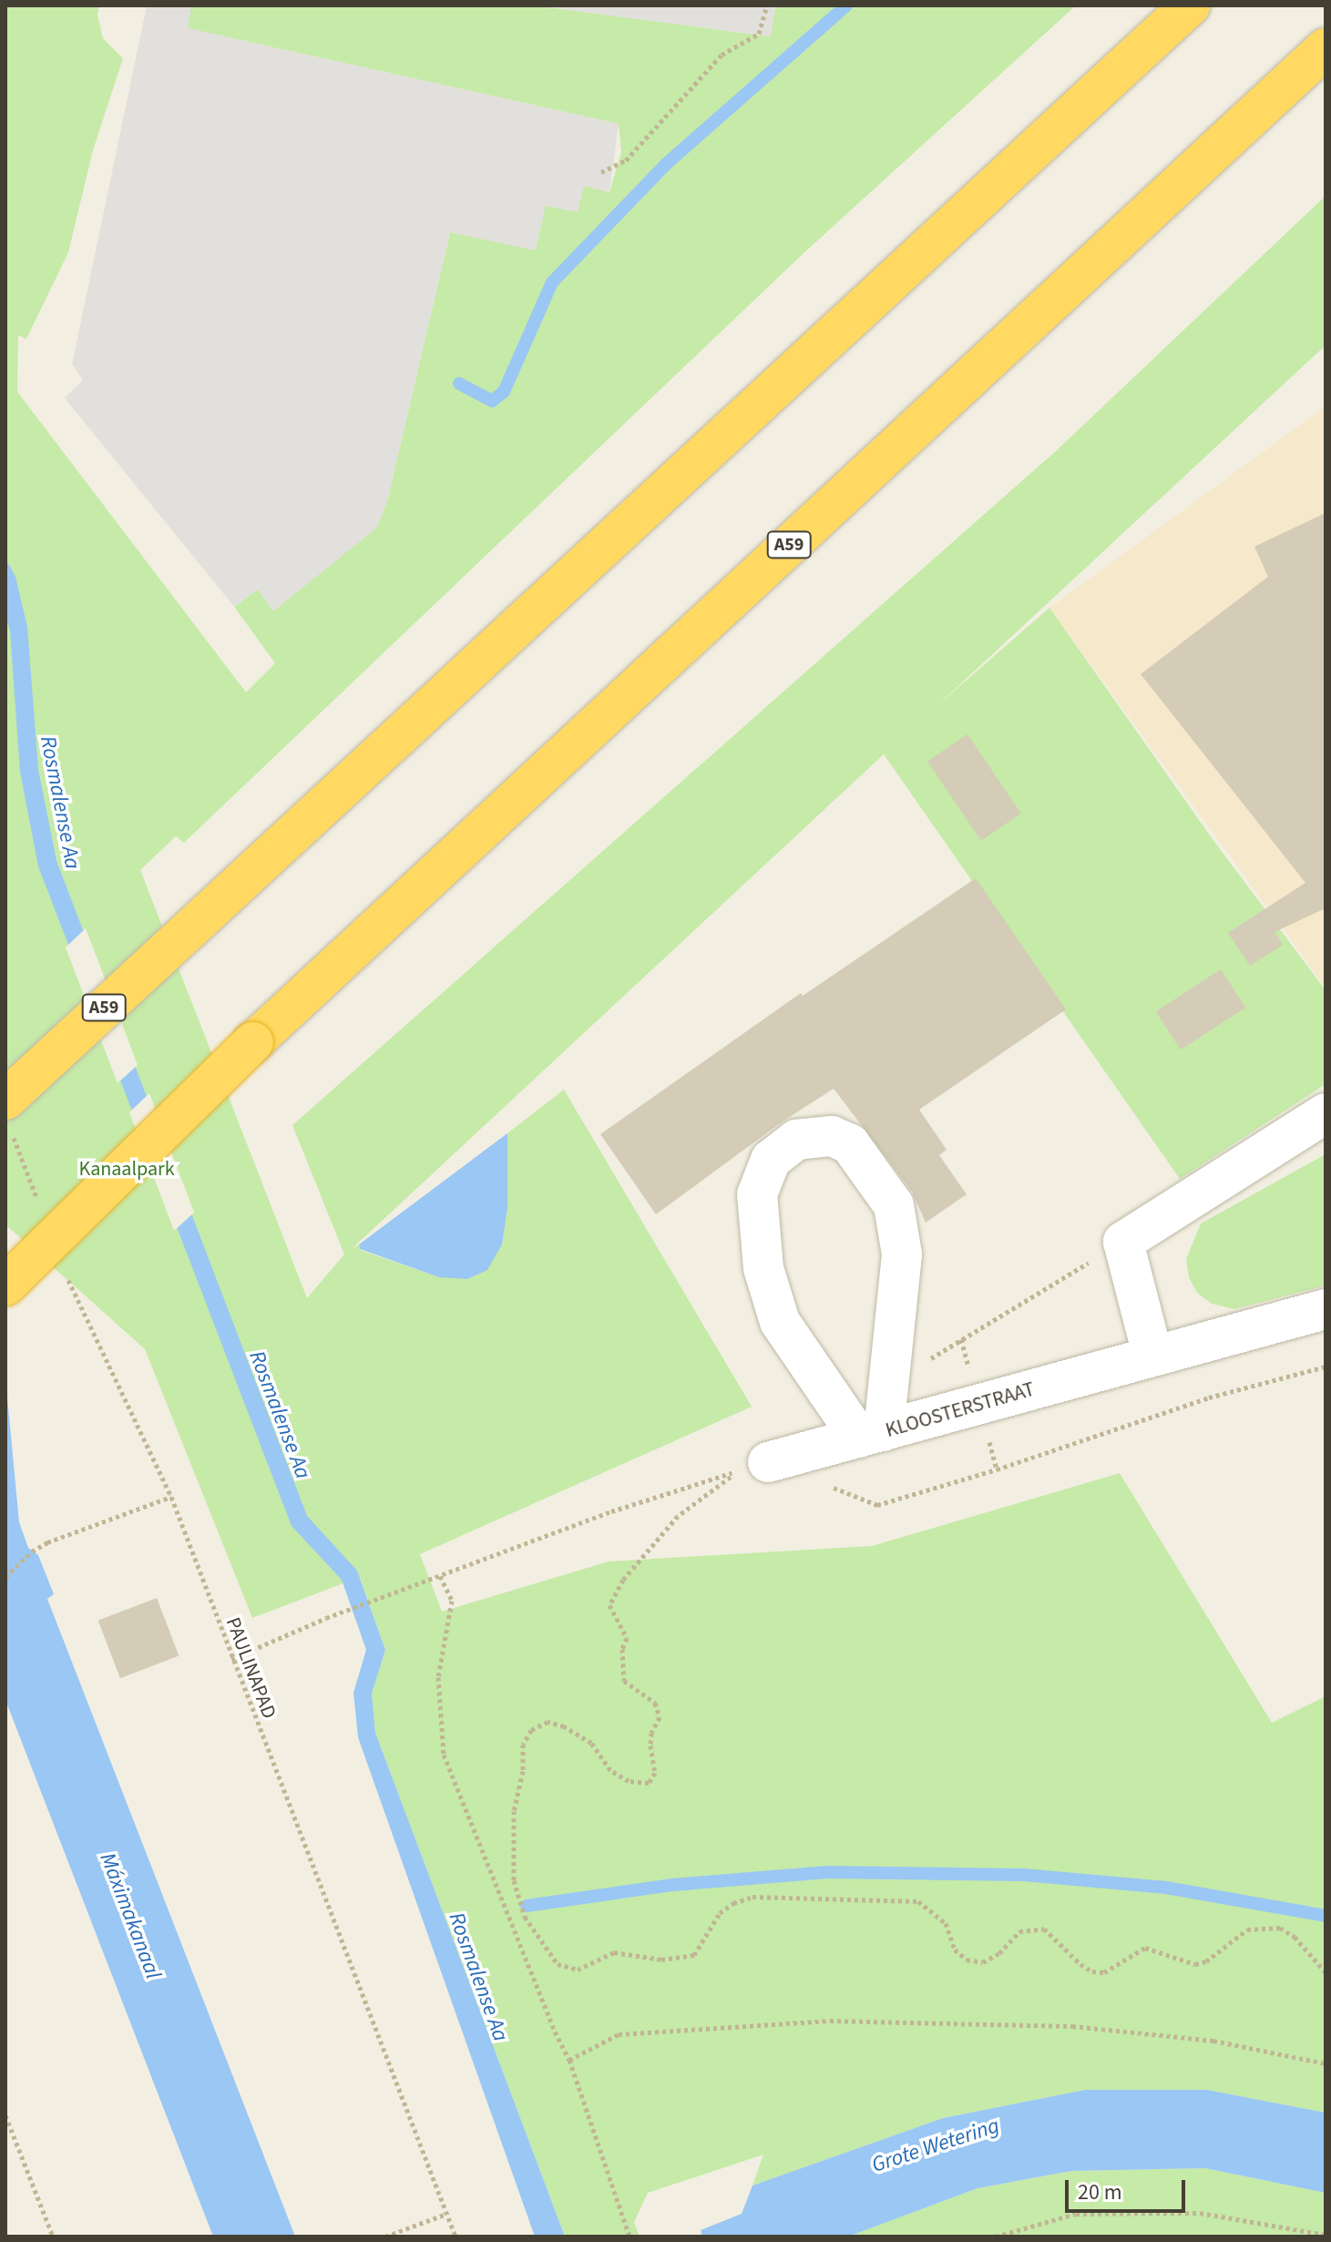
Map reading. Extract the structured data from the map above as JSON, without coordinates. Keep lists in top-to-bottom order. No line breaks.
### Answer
{"streets":{"highway":["A59"],"street":["KLOOSTERSTRAAT"],"path":["PAULINAPAD"]},"water":["Rosmalense Aa","Máximakanaal","Grote Wetering"],"parks":["Kanaalpark"],"scale_bar":"20 m"}
